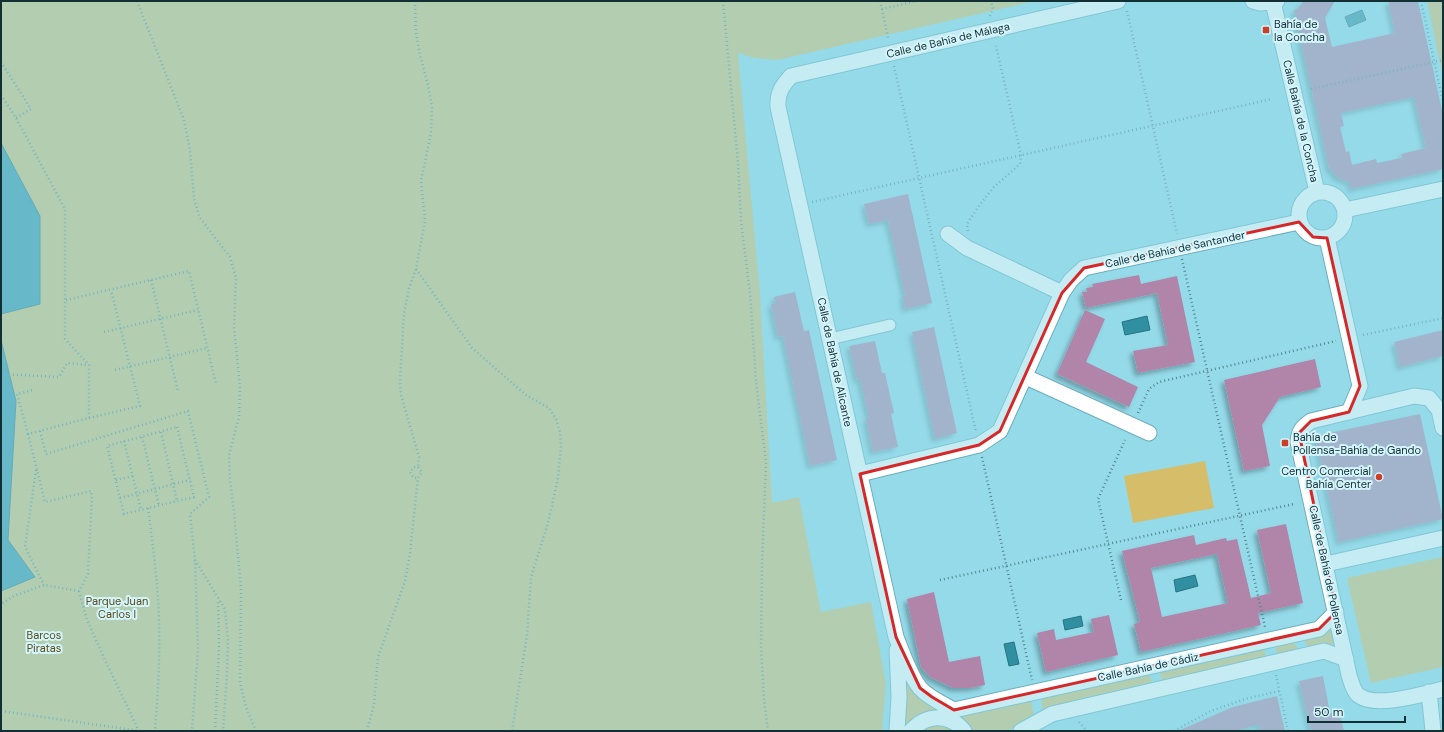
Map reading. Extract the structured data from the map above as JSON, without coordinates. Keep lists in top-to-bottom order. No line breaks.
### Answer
{"streets":{"street":["Calle de Bahía de Málaga","Calle Bahía de la Concha","Calle de Bahía de Santander","Calle de Bahía de Alicante","Calle de Bahía de Pollensa","Calle Bahía de Cádiz"]},"crossings":[["Calle de Bahía de Málaga","Calle de Bahía de Alicante"],["Calle Bahía de la Concha","Calle de Bahía de Santander"],["Calle de Bahía de Santander","Calle de Bahía de Alicante"],["Calle de Bahía de Alicante","Calle Bahía de Cádiz"],["Calle de Bahía de Pollensa","Calle Bahía de Cádiz"]],"parks":["Parque Juan Carlos I","Barcos Piratas"],"places":{"transit":["Bahía de la Concha","Bahía de Pollensa-Bahía de Gando"],"other":["Centro Comercial Bahía Center"]},"scale_bar":"50 m"}
